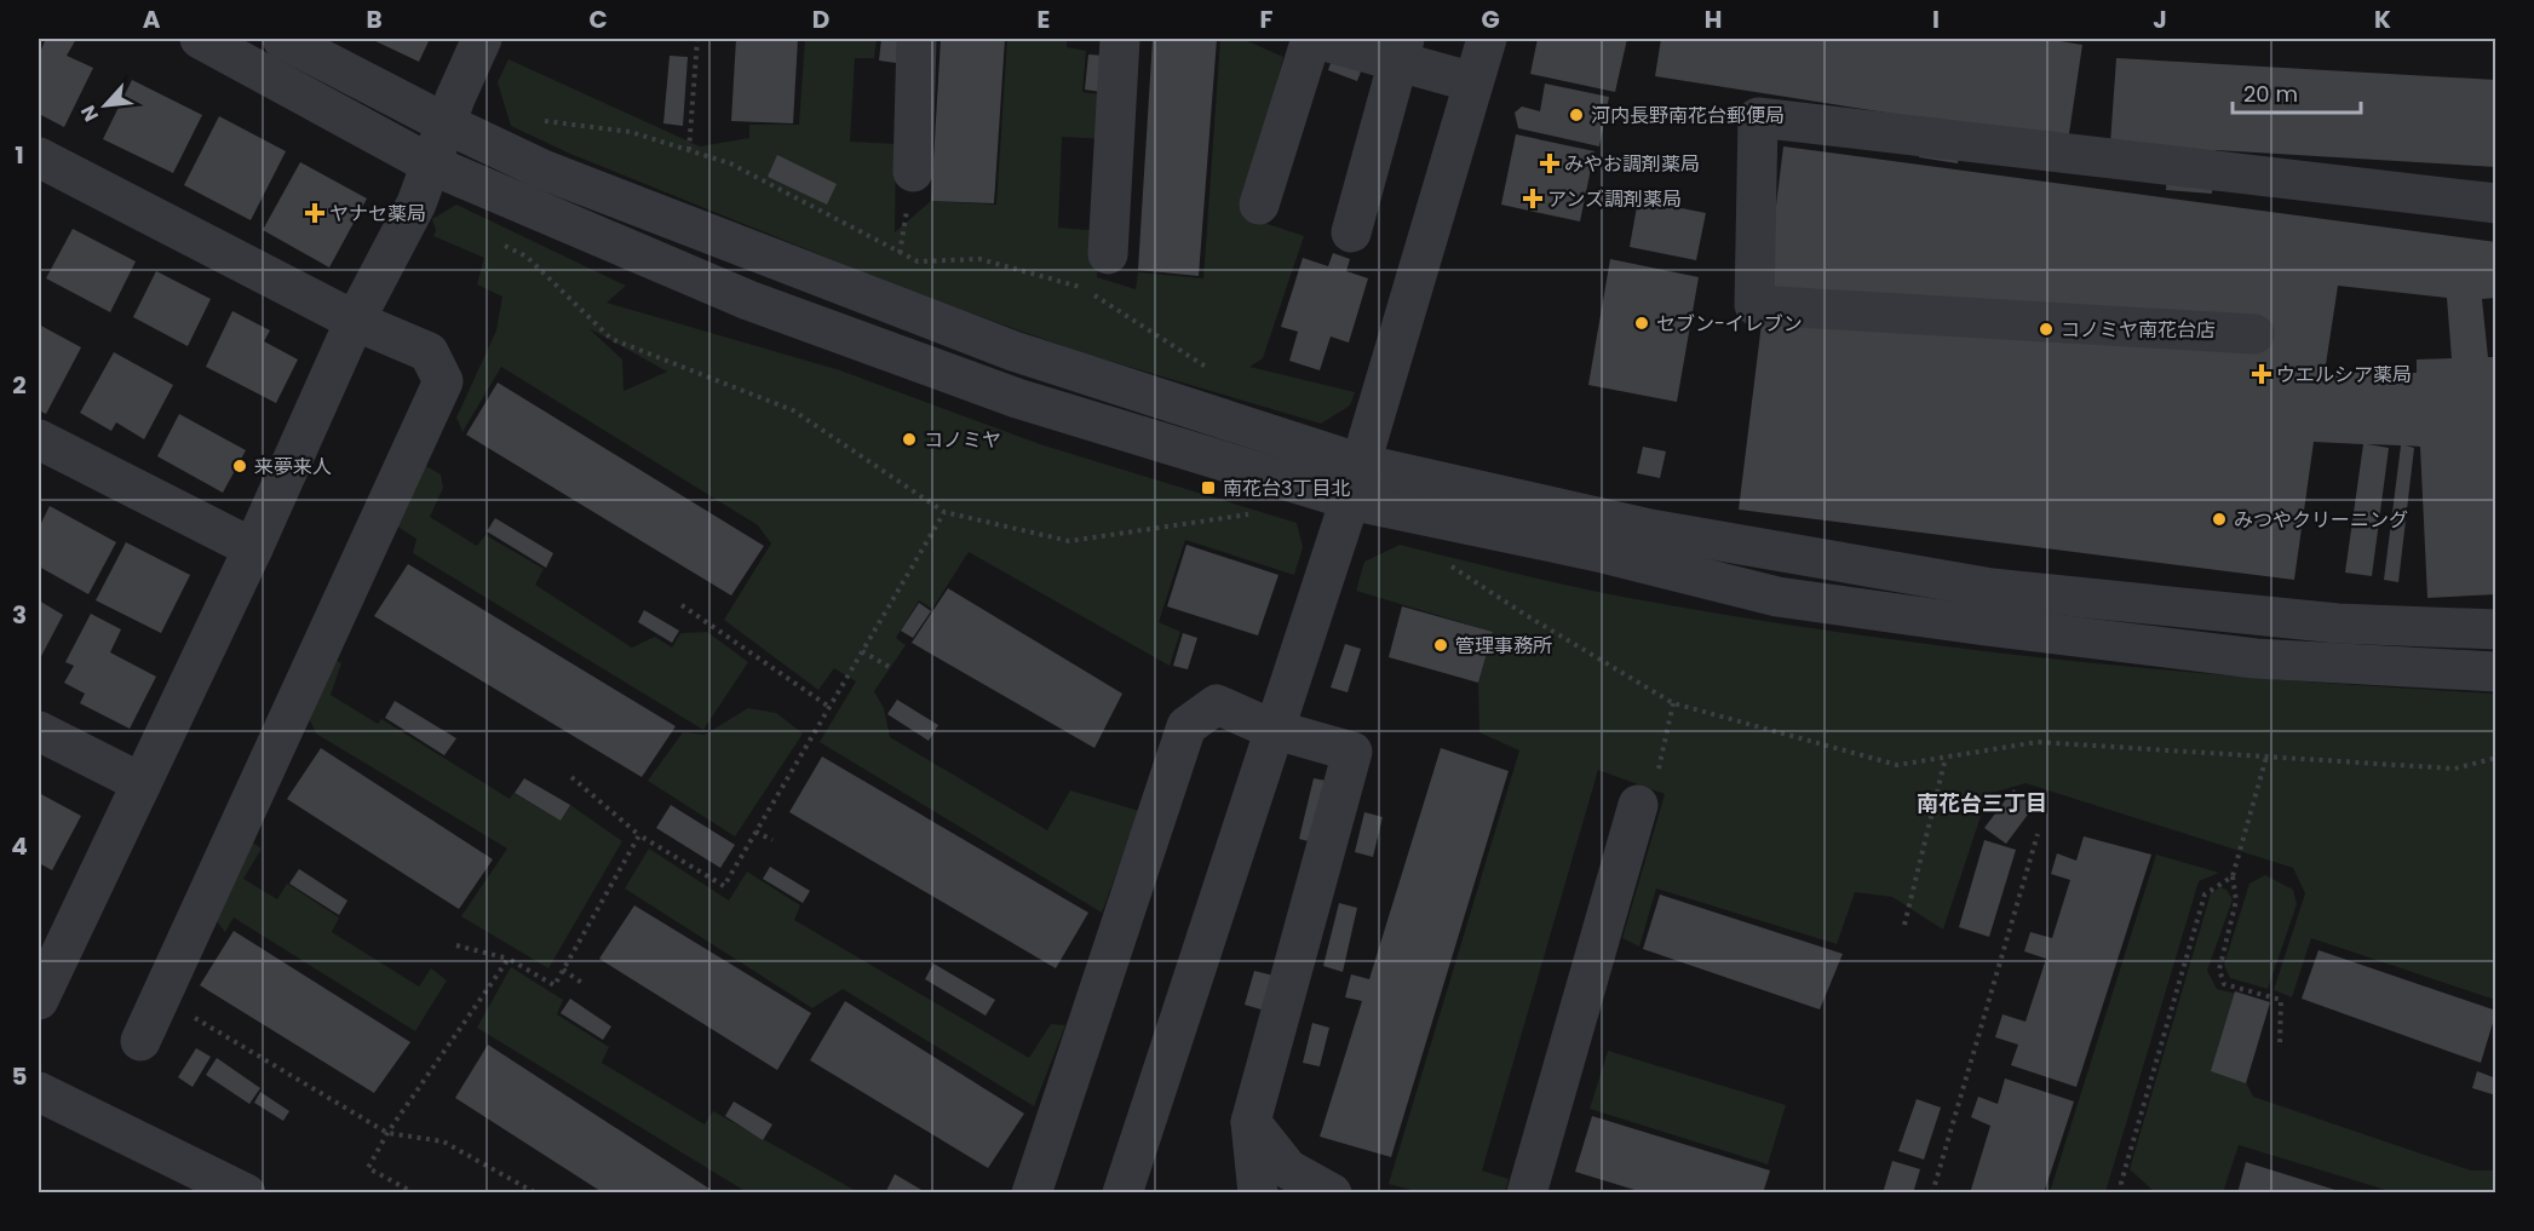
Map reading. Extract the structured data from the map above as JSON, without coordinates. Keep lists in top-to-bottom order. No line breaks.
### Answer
{"districts":["南花台三丁目"],"places":{"other":["河内長野南花台郵便局","セブン-イレブン","コノミヤ南花台店","コノミヤ","来夢来人","みつやクリーニング","管理事務所"],"health":["みやお調剤薬局","アンズ調剤薬局","ヤナセ薬局","ウエルシア薬局"],"transit":["南花台3丁目北"]},"scale_bar":"20 m","north":"bottom left","grid":{"columns":["A","B","C","D","E","F","G","H","I","J","K"],"rows":["1","2","3","4","5"]}}
